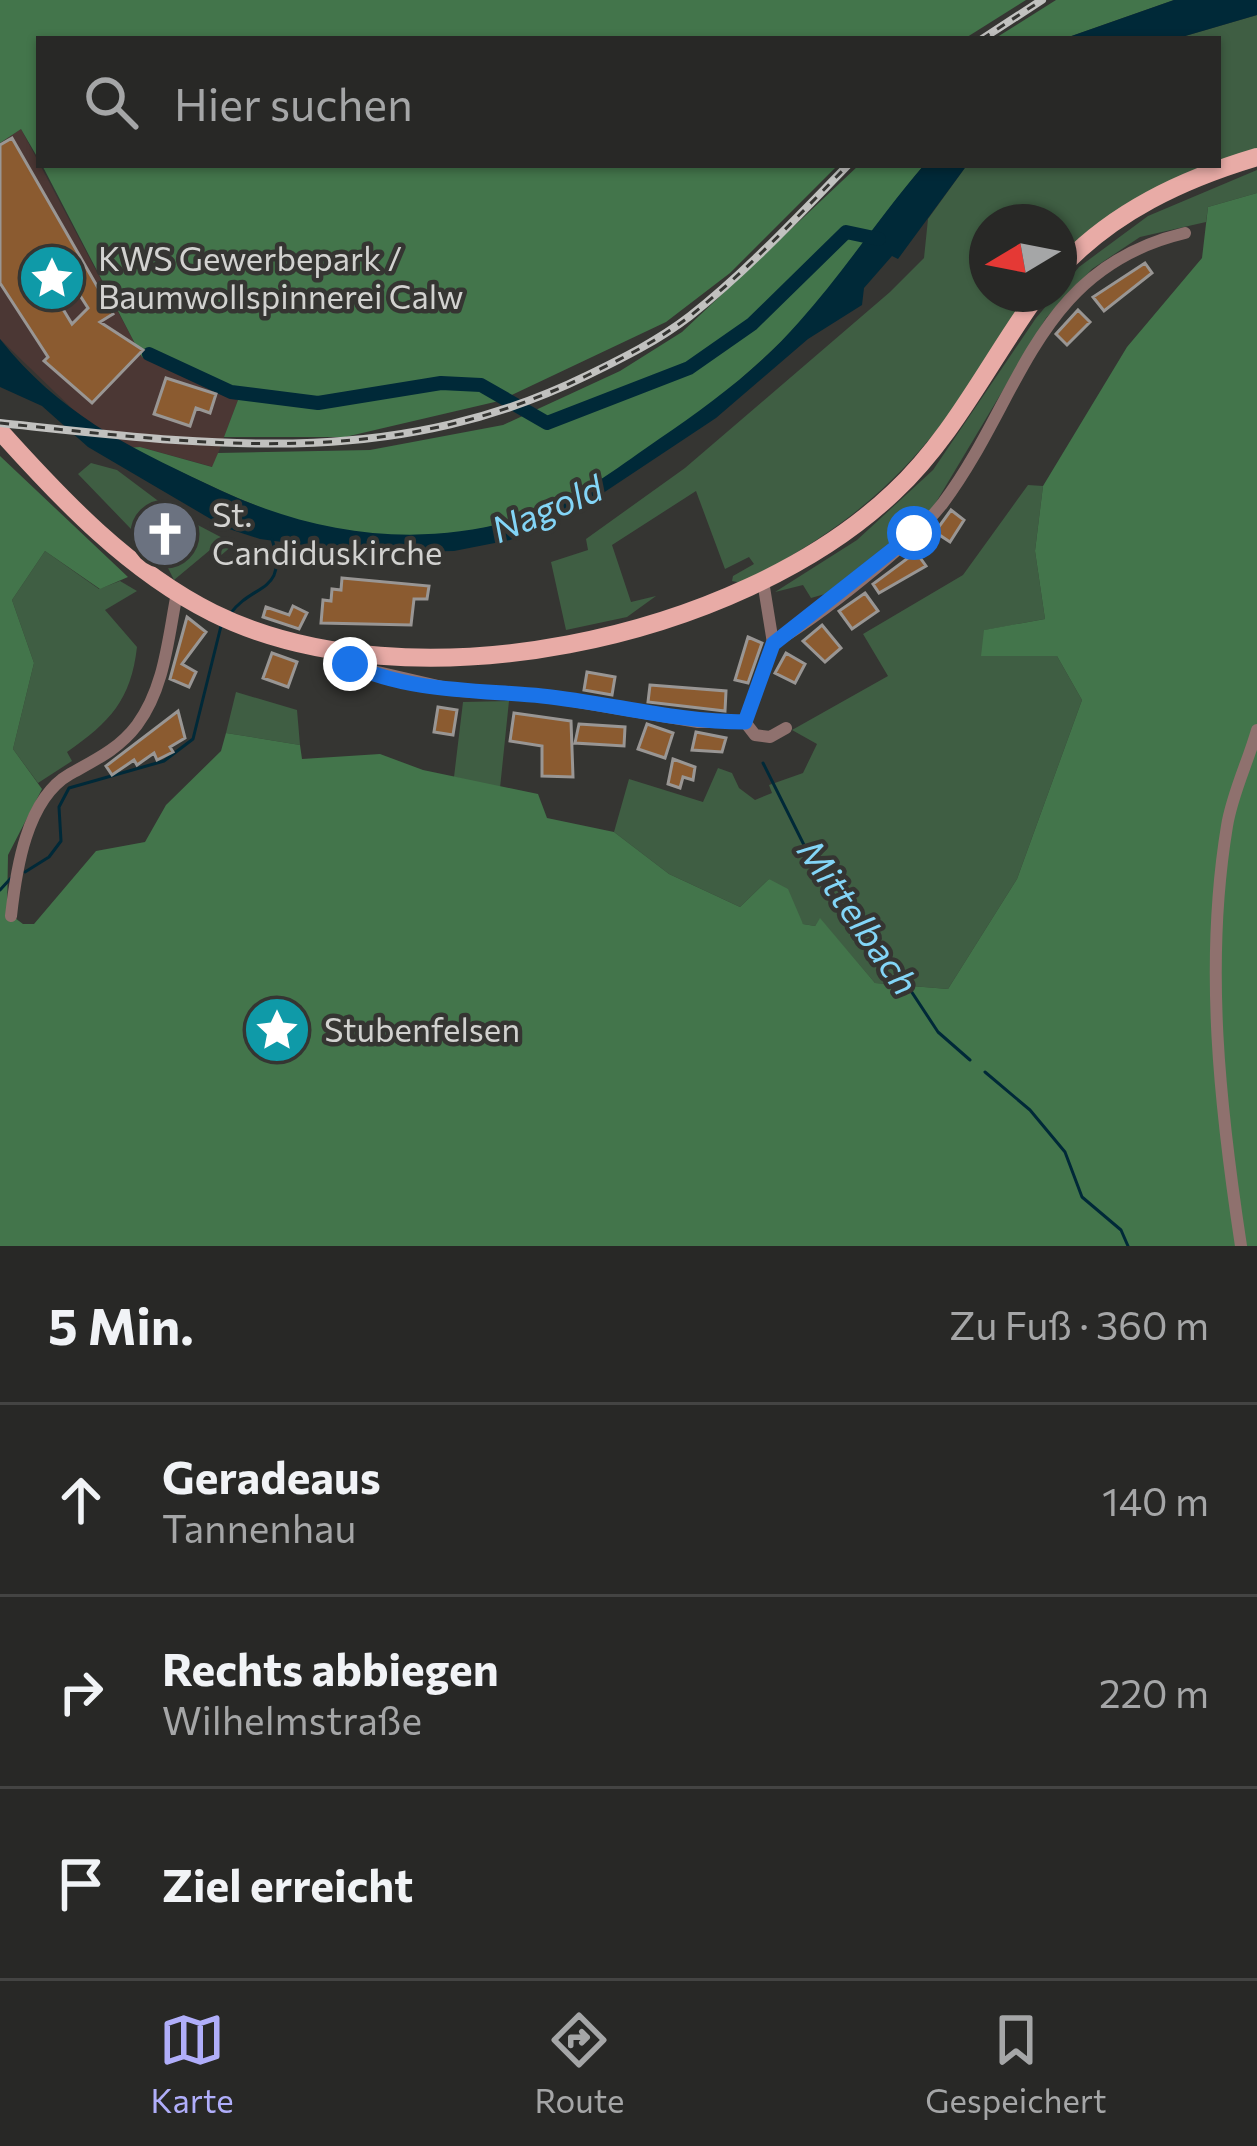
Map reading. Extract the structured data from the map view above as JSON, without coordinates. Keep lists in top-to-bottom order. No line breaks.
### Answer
{"water":["Nagold","Mittelbach"],"places":{"place":["KWS Gewerbepark / Baumwollspinnerei Calw","Stubenfelsen"],"church":["St. Candiduskirche"]},"north":"left","page":{"search":"Hier suchen","heading":["5 Min.","Zu Fuß · 360 m"],"list":[["Geradeaus","Tannenhau","140 m"],["Rechts abbiegen","Wilhelmstraße","220 m"],"Ziel erreicht"],"nav":["Karte","Route","Gespeichert"]}}
